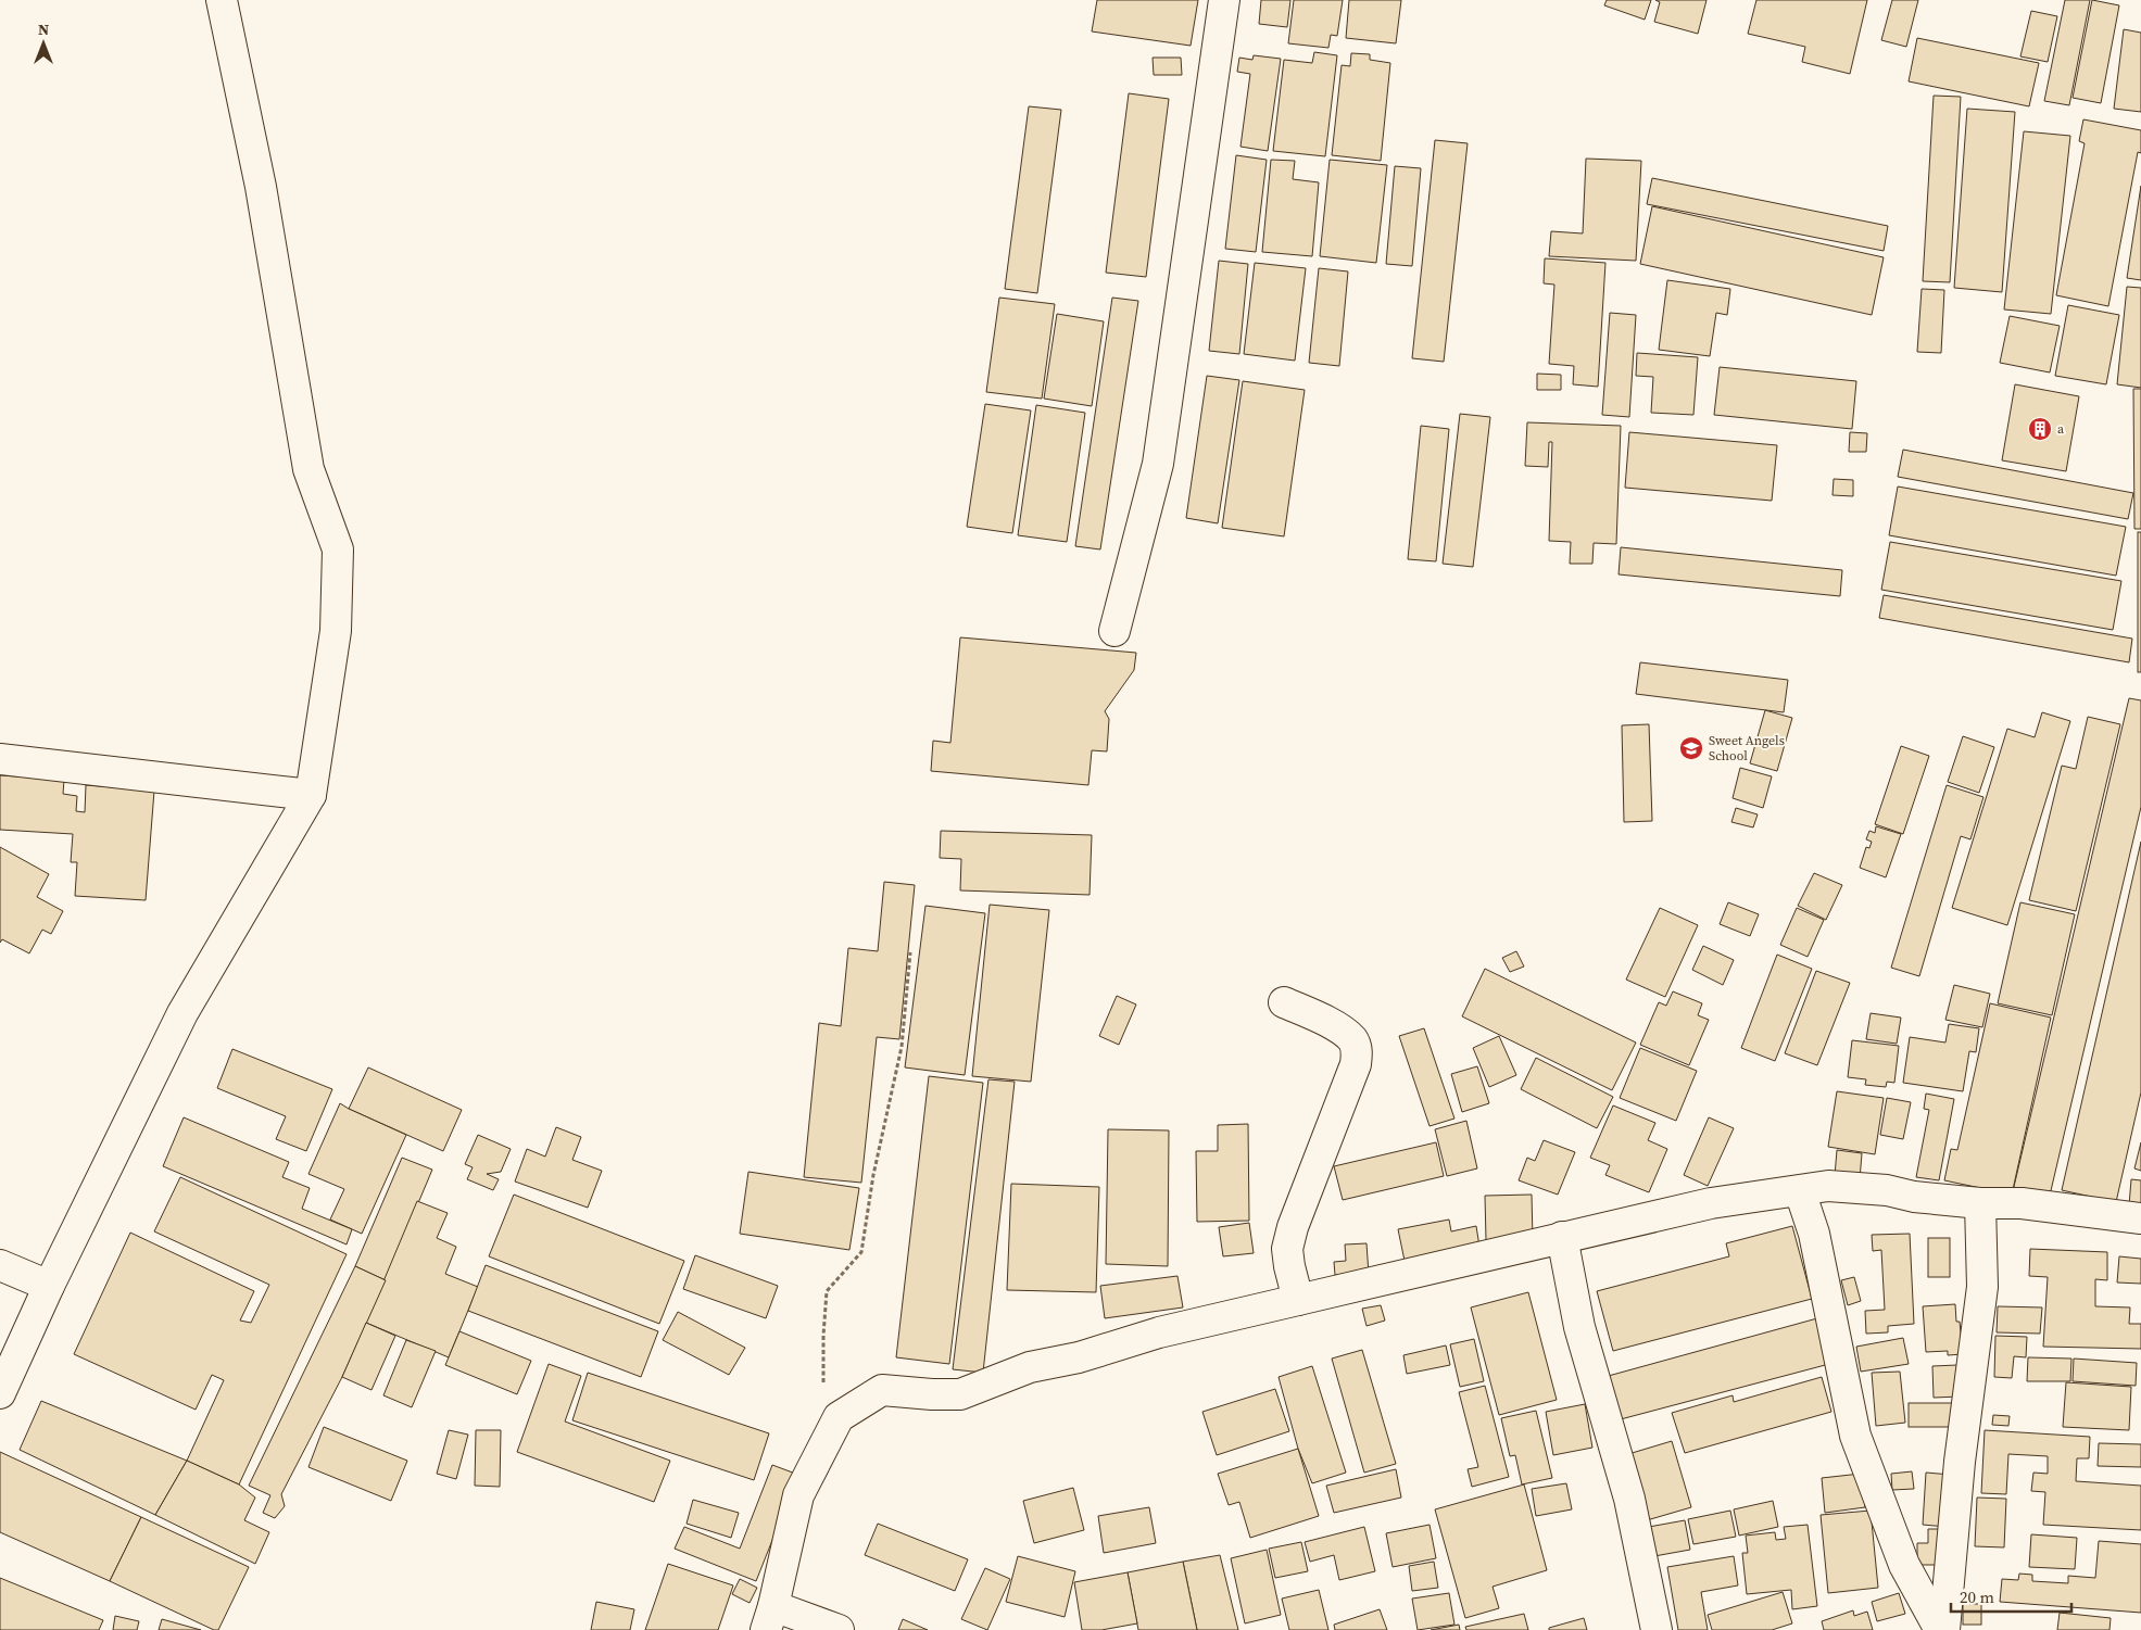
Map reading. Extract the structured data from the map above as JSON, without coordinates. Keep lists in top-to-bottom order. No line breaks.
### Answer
{"places":{"building":["a"],"school or university":["Sweet Angels School"]},"scale_bar":"20 m","north":"top"}
